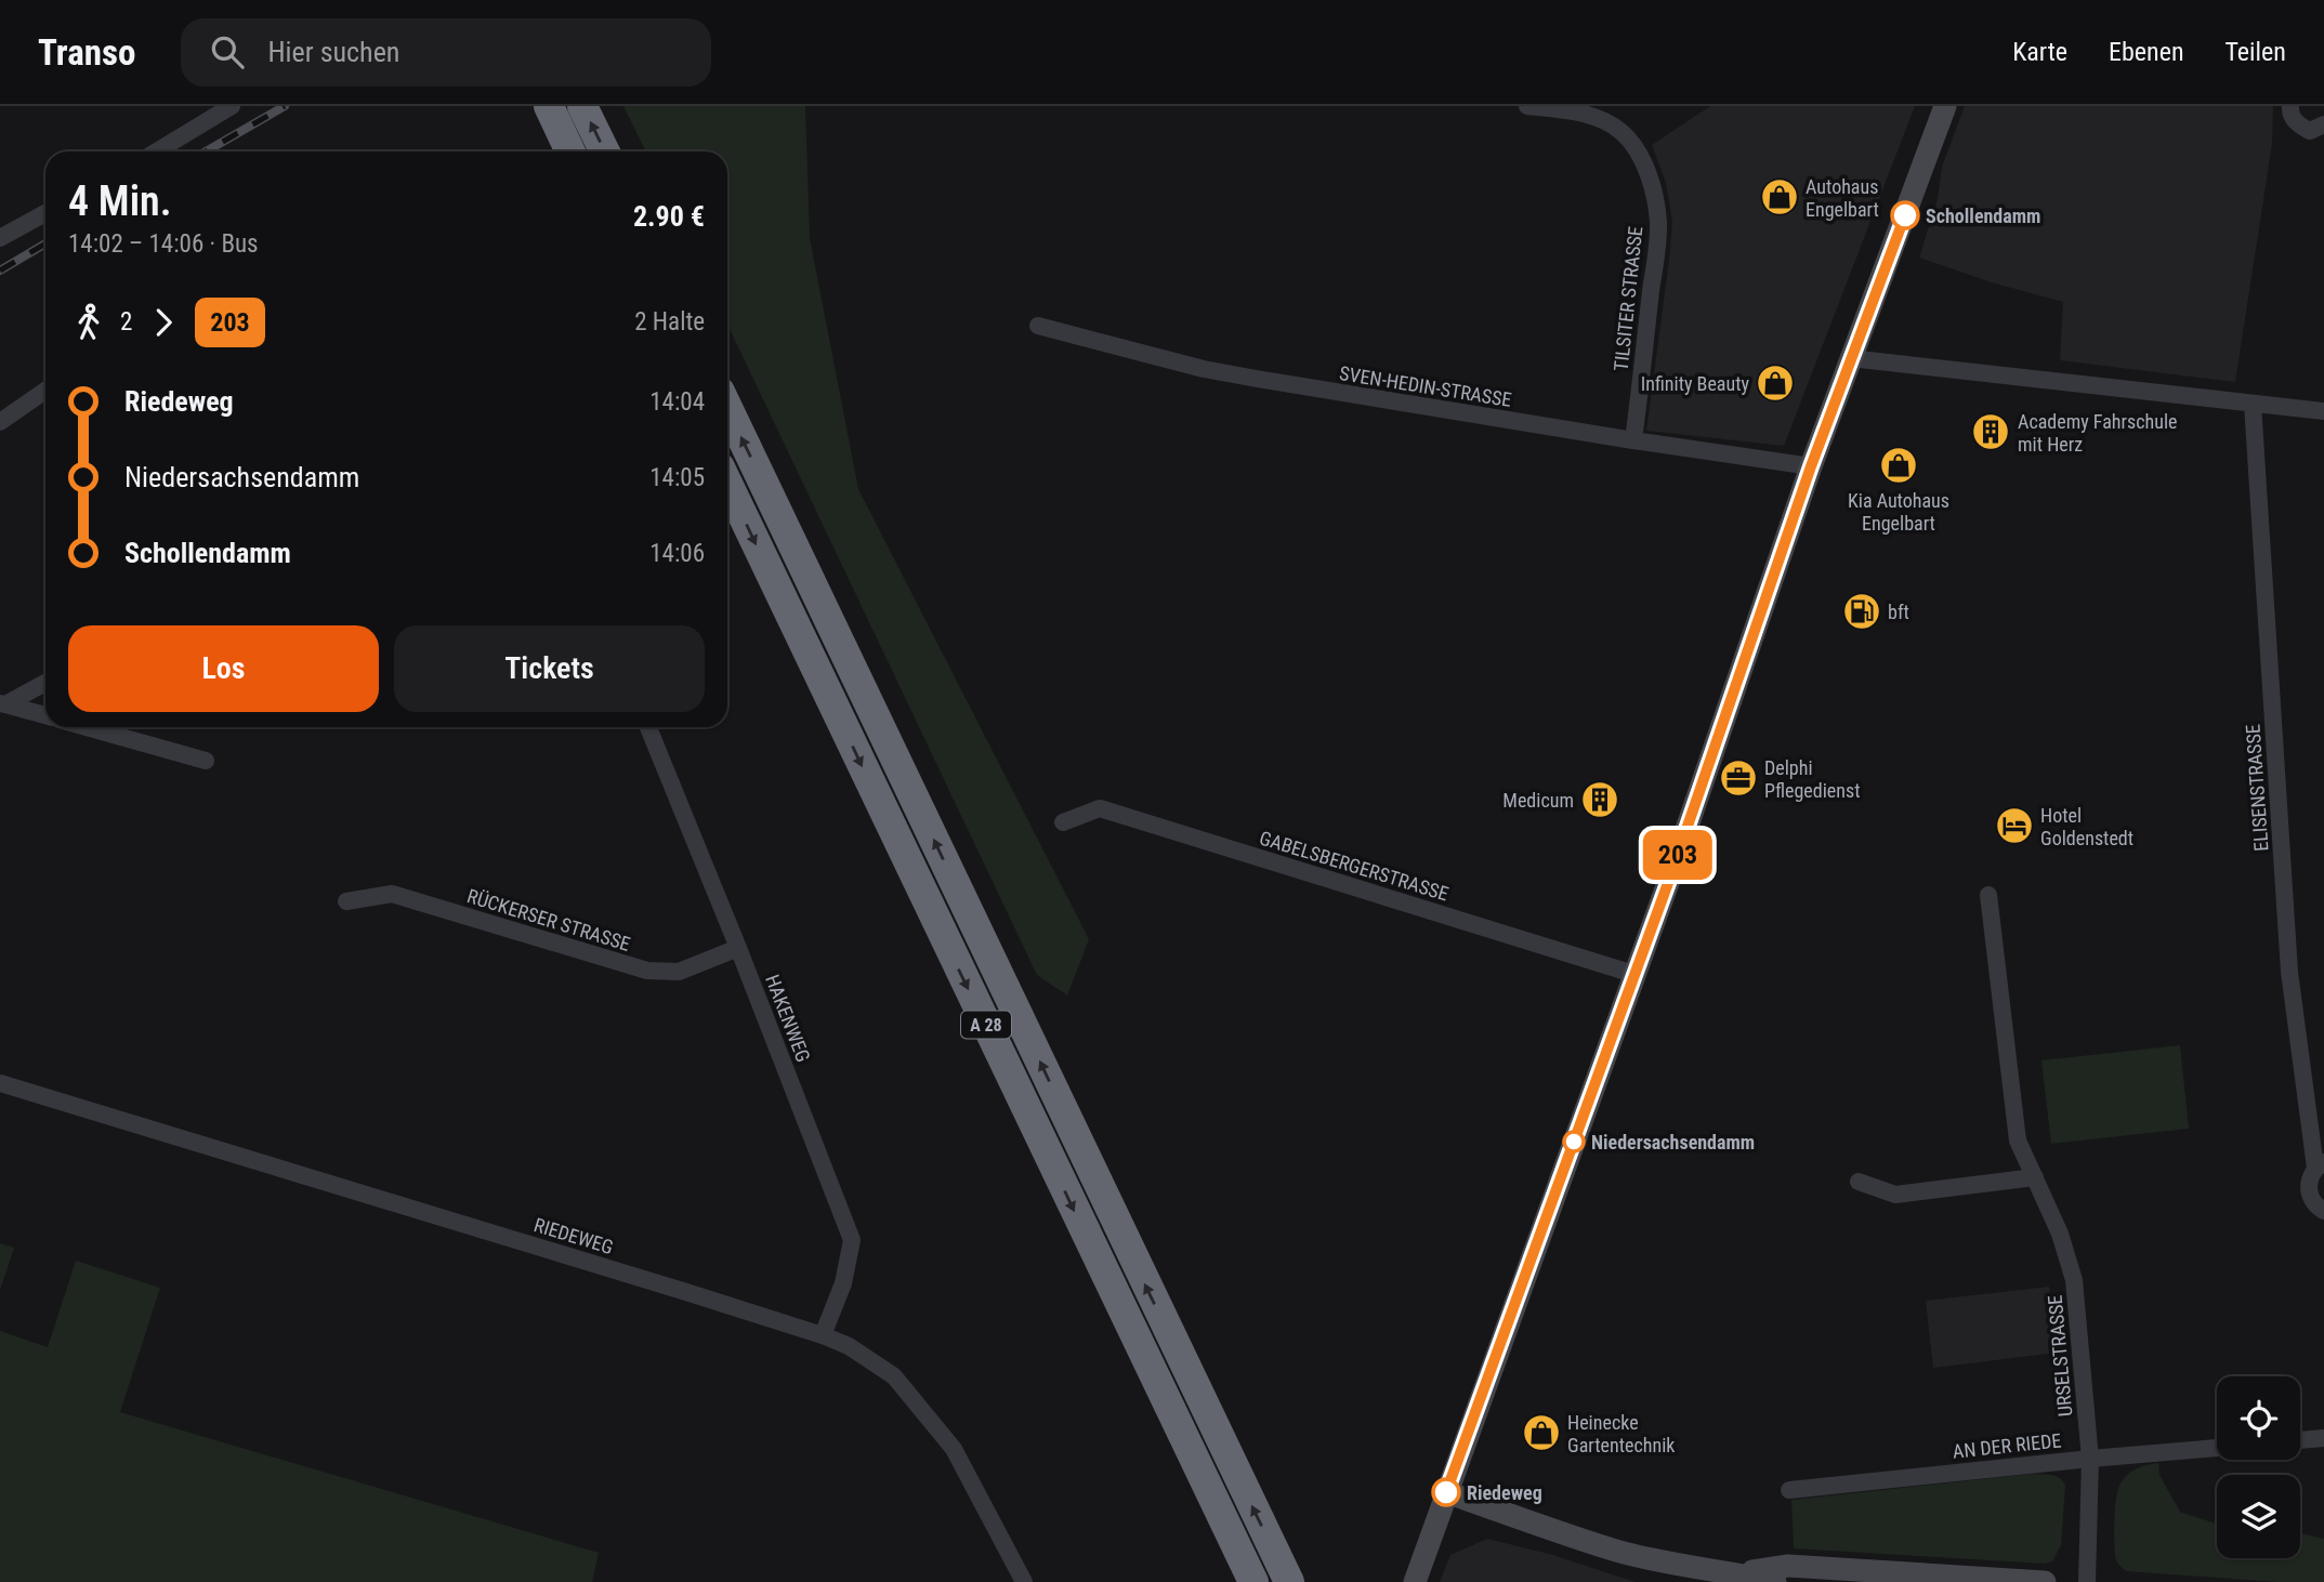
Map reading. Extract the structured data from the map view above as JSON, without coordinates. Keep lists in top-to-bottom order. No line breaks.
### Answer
{"streets":{"highway":["A 28"],"street":["TILSITER STRASSE","SVEN-HEDIN-STRASSE","ELISENSTRASSE","GABELSBERGERSTRASSE","RÜCKERSER STRASSE","HAKENWEG","RIEDEWEG","URSELSTRASSE","AN DER RIEDE"]},"crossings":[["TILSITER STRASSE","SVEN-HEDIN-STRASSE"],["RÜCKERSER STRASSE","HAKENWEG"],["HAKENWEG","RIEDEWEG"],["URSELSTRASSE","AN DER RIEDE"]],"places":{"shop":["Autohaus Engelbart","Infinity Beauty","Kia Autohaus Engelbart","Heinecke Gartentechnik"],"other":["Schollendamm","Niedersachsendamm","Riedeweg"],"building":["Academy Fahrschule mit Herz","Medicum"],"fuel station":["bft"],"office":["Delphi Pflegedienst"],"hotel":["Hotel Goldenstedt"]},"lines":["bus line 203"],"page":{"header":"Transo","search":"Hier suchen","nav":["Karte","Ebenen","Teilen"],"on_map":"203","heading":["4 Min.","14:02 – 14:06 · Bus","2.90 €"],"legs":["2","203","2 Halte"],"list":[{"name":"Riedeweg","value":"14:04"},{"name":"Niedersachsendamm","value":"14:05"},{"name":"Schollendamm","value":"14:06"}],"buttons":["Los","Tickets"]}}
